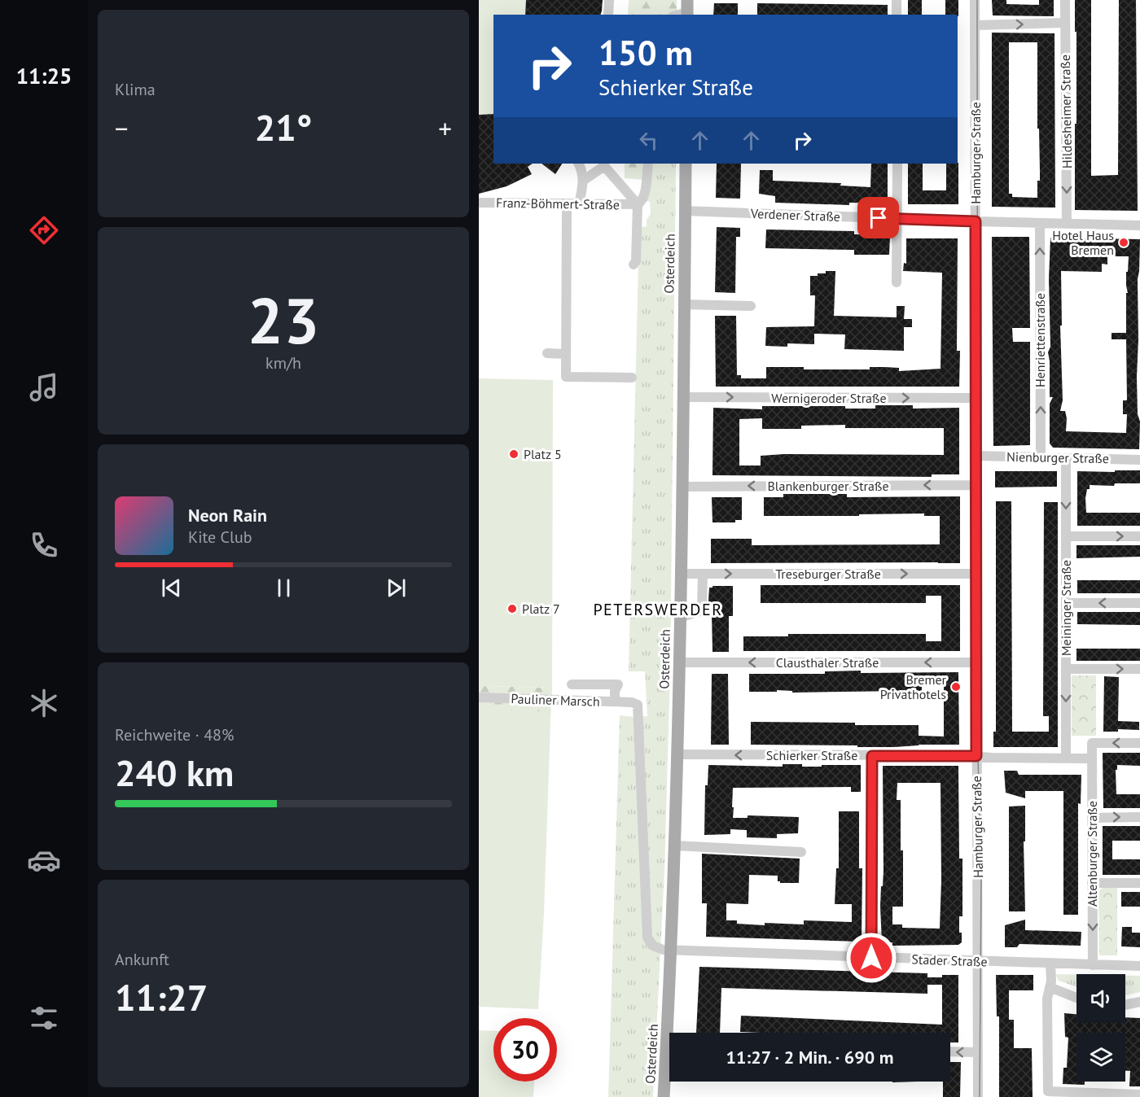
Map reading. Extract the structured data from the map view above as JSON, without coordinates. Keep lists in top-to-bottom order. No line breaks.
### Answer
{"streets":{"main road":["Osterdeich"],"street":["Hildesheimer Straße","Hamburger Straße","Franz-Böhmert-Straße","Verdener Straße","Henriettenstraße","Wernigeroder Straße","Nienburger Straße","Blankenburger Straße","Treseburger Straße","Meininger Straße","Clausthaler Straße","Pauliner Marsch","Schierker Straße","Altenburger Straße","Stader Straße"]},"crossings":[["Hildesheimer Straße","Verdener Straße"],["Hamburger Straße","Verdener Straße"],["Hamburger Straße","Wernigeroder Straße"],["Hamburger Straße","Nienburger Straße"],["Hamburger Straße","Blankenburger Straße"],["Hamburger Straße","Treseburger Straße"],["Hamburger Straße","Clausthaler Straße"],["Hamburger Straße","Schierker Straße"],["Hamburger Straße","Stader Straße"],["Verdener Straße","Osterdeich"],["Verdener Straße","Henriettenstraße"],["Osterdeich","Wernigeroder Straße"],["Osterdeich","Blankenburger Straße"],["Osterdeich","Treseburger Straße"],["Osterdeich","Clausthaler Straße"],["Osterdeich","Pauliner Marsch"],["Osterdeich","Schierker Straße"],["Osterdeich","Stader Straße"],["Henriettenstraße","Nienburger Straße"],["Nienburger Straße","Meininger Straße"],["Meininger Straße","Schierker Straße"],["Pauliner Marsch","Stader Straße"],["Schierker Straße","Altenburger Straße"],["Altenburger Straße","Stader Straße"]],"one_way":["Hildesheimer Straße","Henriettenstraße","Wernigeroder Straße","Blankenburger Straße","Treseburger Straße","Meininger Straße","Clausthaler Straße","Schierker Straße"],"districts":["PETERSWERDER"],"places":["Hotel Haus Bremen","Platz 5","Platz 7","Bremer Privathotels"],"page":{"tabs":"11:25","tile":["Klima",["23","km/h"],["Reichweite · 48%","240 km"],["Ankunft","11:27"]],"turn":["150 m","Schierker Straße"],"heat":["−","21°","+"],"song":["Neon Rain","Kite Club"],"limit":"30","trip":"11:27 · 2 Min. · 690 m"}}
